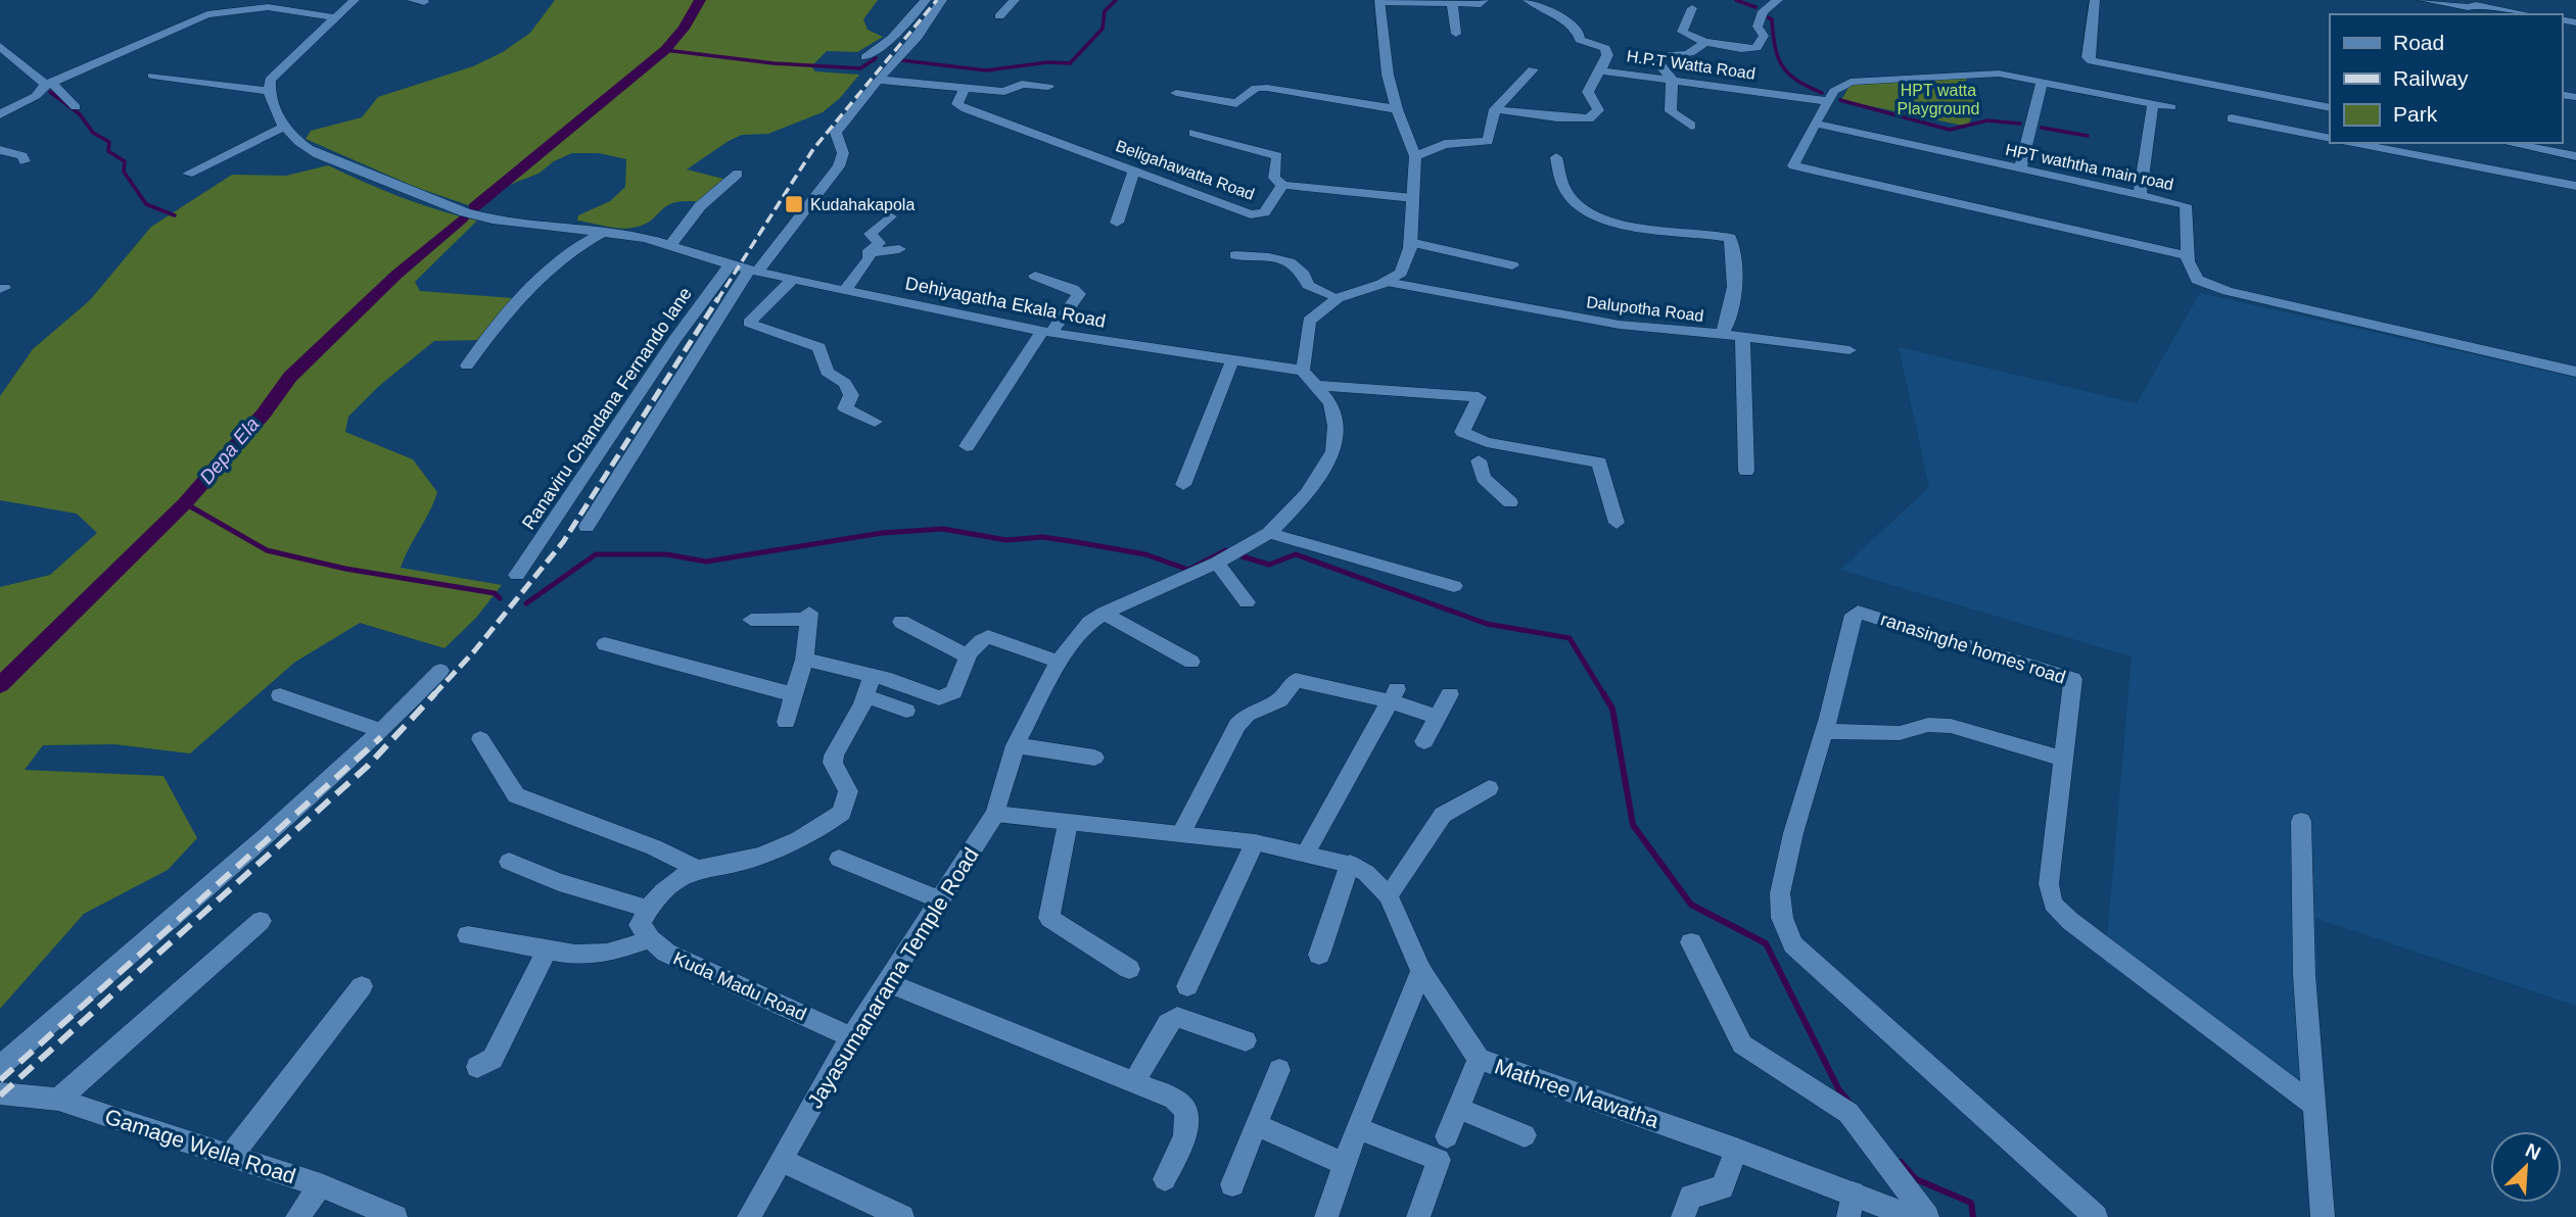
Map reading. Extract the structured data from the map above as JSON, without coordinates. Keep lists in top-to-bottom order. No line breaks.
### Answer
{"streets":{"street":["H.P.T Watta Road","HPT waththa main road","Beligahawatta Road","Dehiyagatha Ekala Road","Dalupotha Road","Ranaviru Chandana Fernando lane","ranasinghe homes road","Jayasumanarama Temple Road","Kuda Madu Road","Mathree Mawatha","Gamage Wella Road"]},"crossings":[["Dehiyagatha Ekala Road","Ranaviru Chandana Fernando lane"],["Jayasumanarama Temple Road","Kuda Madu Road"],["Jayasumanarama Temple Road","Mathree Mawatha"]],"water":["Depa Ela"],"parks":["HPT watta Playground"],"places":{"transit":["Kudahakapola"]},"legend":["Road","Railway","Park"],"north":"top right"}
